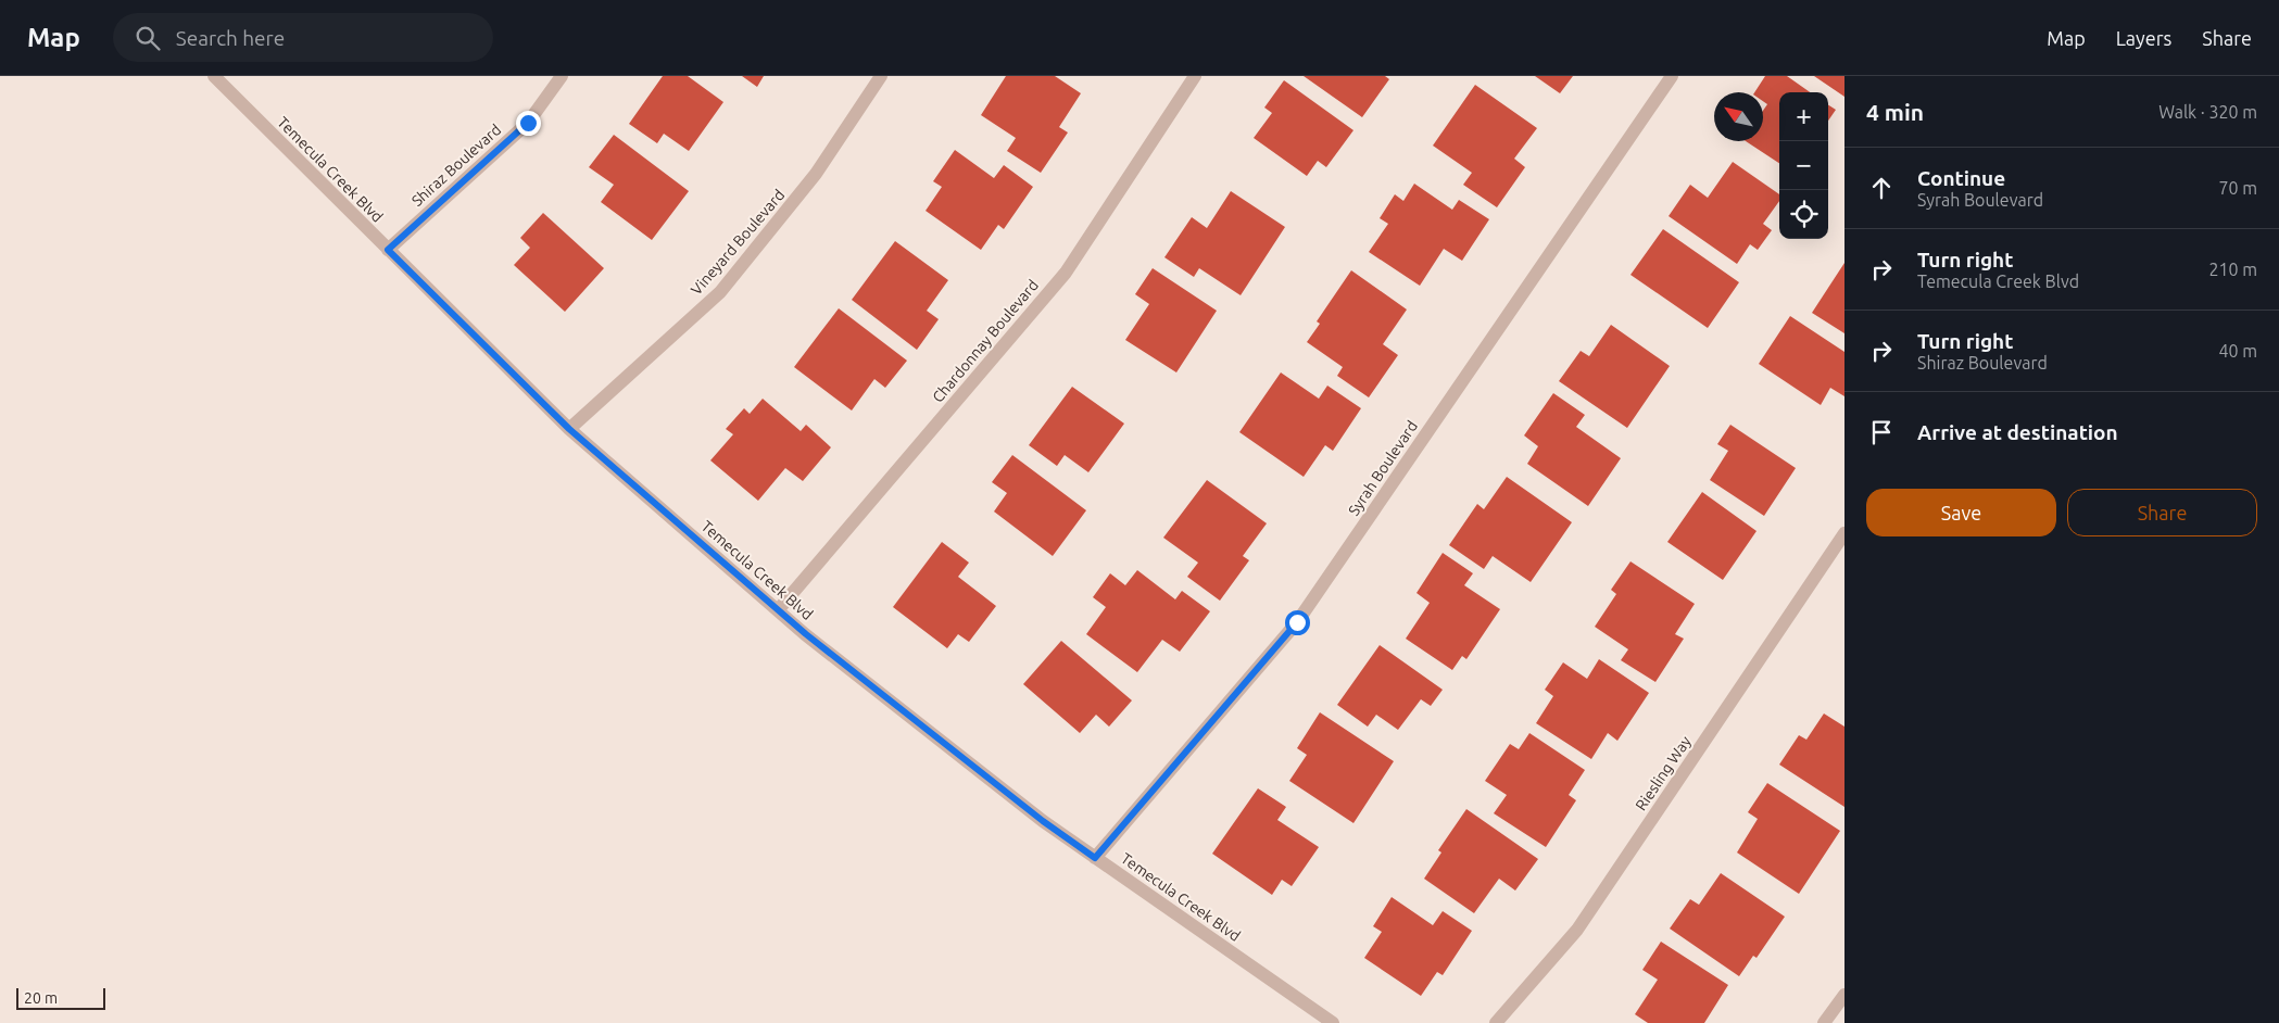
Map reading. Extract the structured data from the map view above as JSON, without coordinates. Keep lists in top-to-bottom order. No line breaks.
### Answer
{"streets":{"street":["Shiraz Boulevard","Temecula Creek Blvd","Vineyard Boulevard","Chardonnay Boulevard","Syrah Boulevard","Riesling Way"]},"crossings":[["Shiraz Boulevard","Temecula Creek Blvd"],["Temecula Creek Blvd","Vineyard Boulevard"],["Temecula Creek Blvd","Chardonnay Boulevard"],["Temecula Creek Blvd","Syrah Boulevard"]],"scale_bar":"20 m","north":"top left","page":{"header":"Map","search":"Search here","nav":["Map","Layers","Share"],"heading":["4 min","Walk · 320 m"],"map_buttons":["+","−"],"list":[["Continue","Syrah Boulevard","70 m"],["Turn right","Temecula Creek Blvd","210 m"],["Turn right","Shiraz Boulevard","40 m"],"Arrive at destination"],"buttons":["Save","Share"],"scale":"20 m"}}
